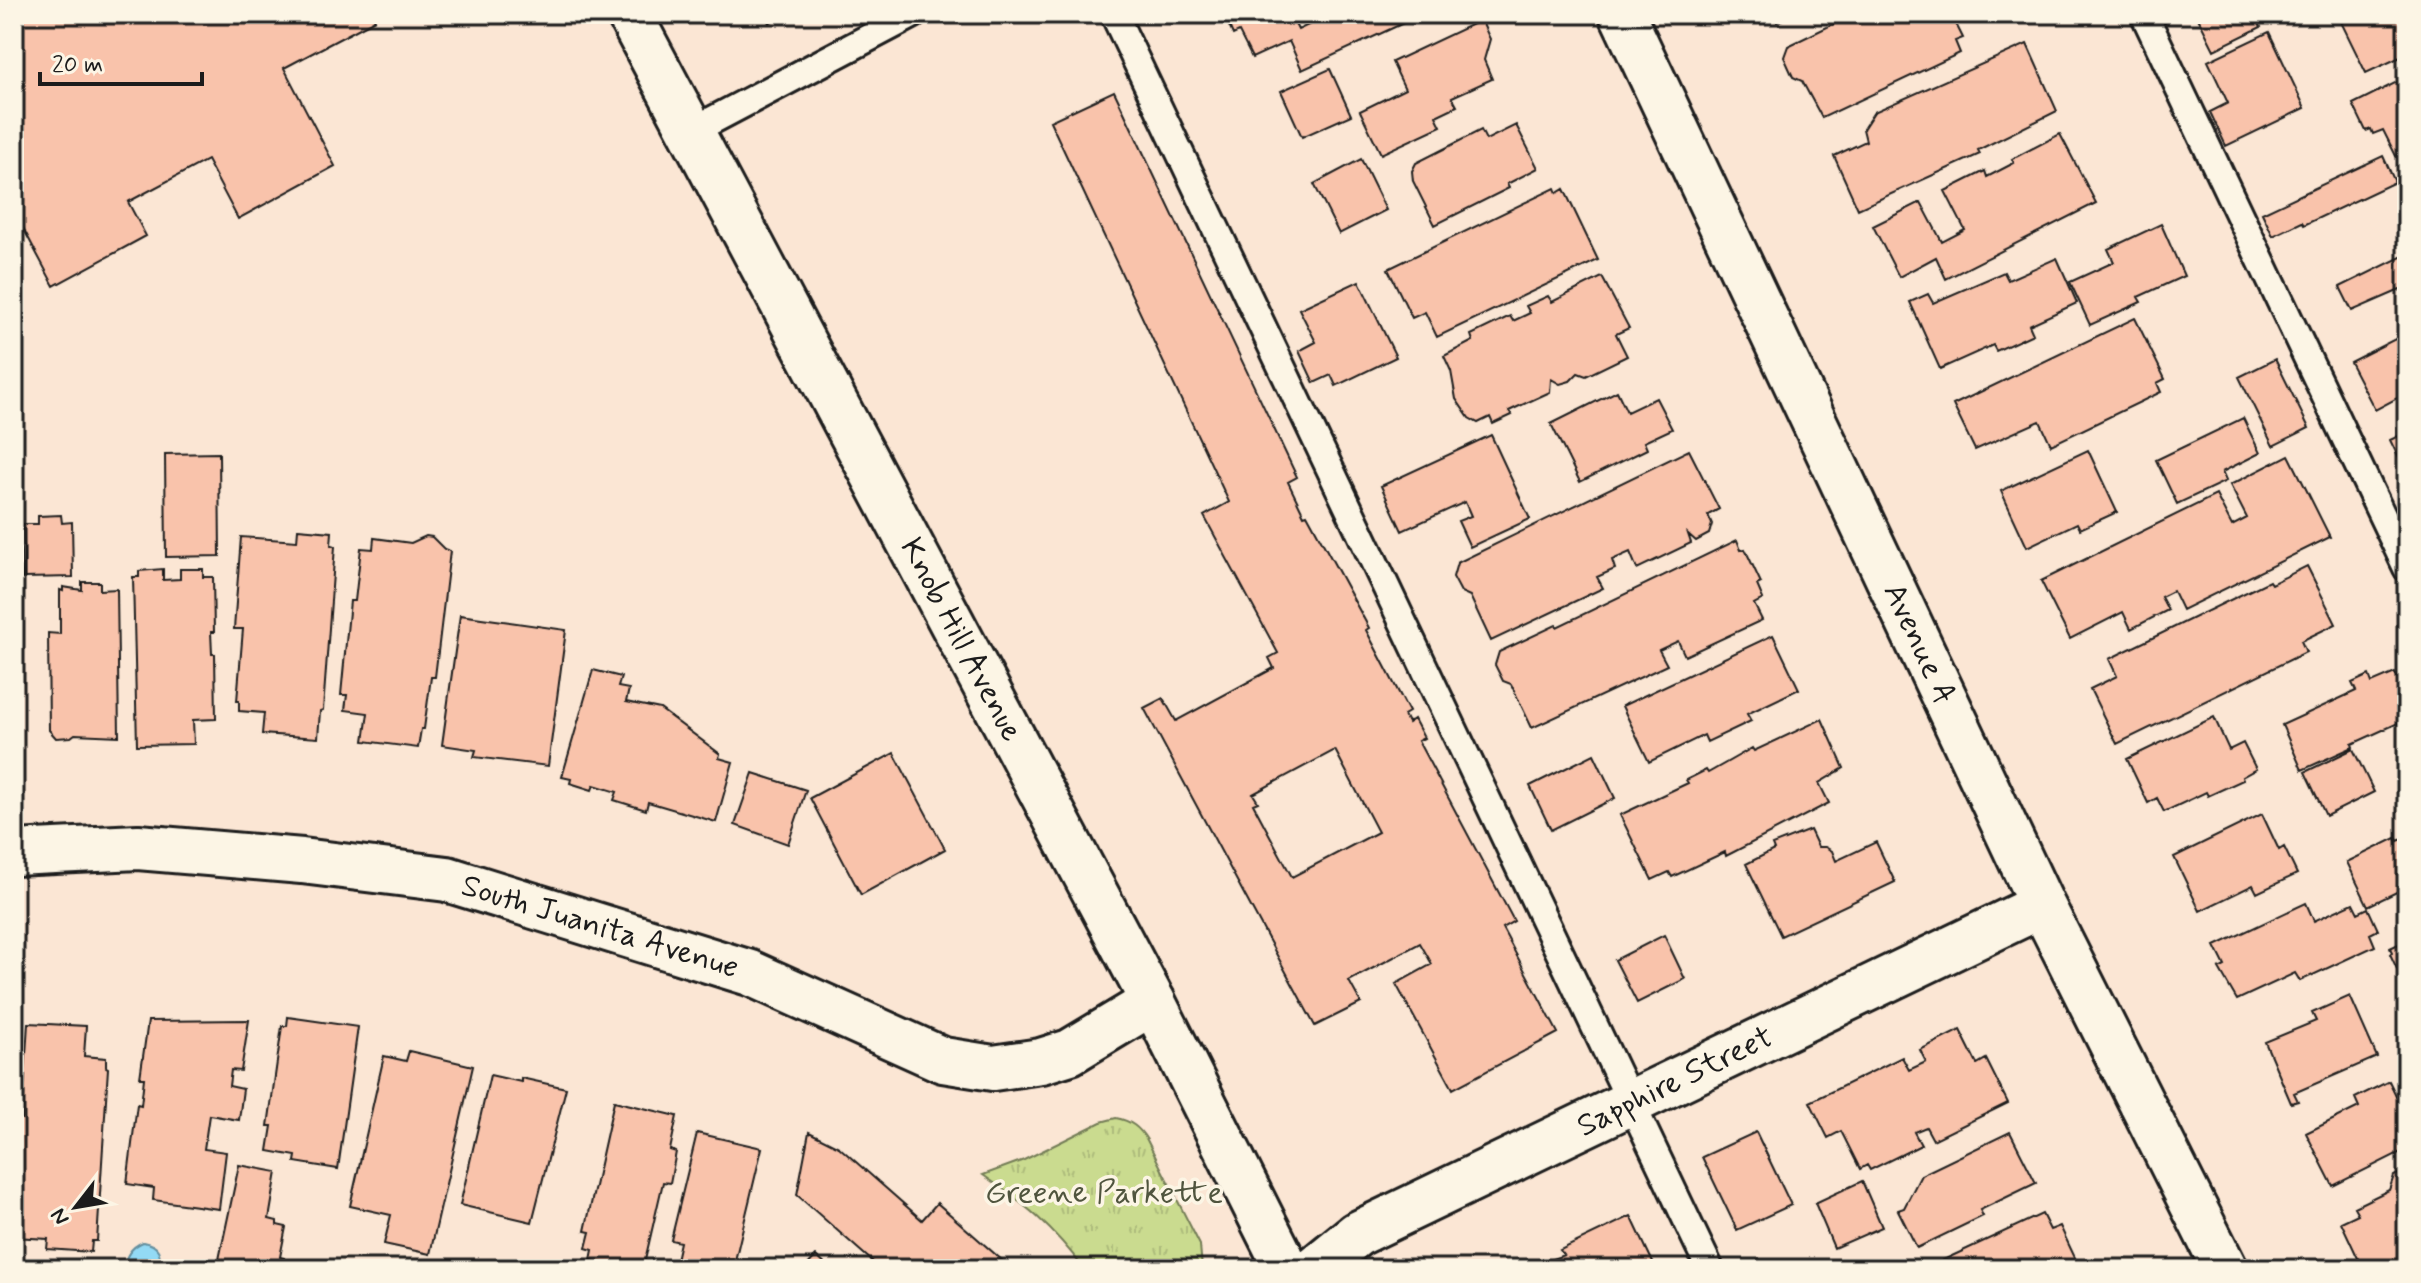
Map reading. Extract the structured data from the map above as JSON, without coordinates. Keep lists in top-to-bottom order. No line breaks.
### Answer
{"streets":{"street":["Knob Hill Avenue","Avenue A","South Juanita Avenue","Sapphire Street"]},"crossings":[["Knob Hill Avenue","South Juanita Avenue"],["Avenue A","Sapphire Street"]],"parks":["Greene Parkette"],"scale_bar":"20 m","north":"bottom left"}
